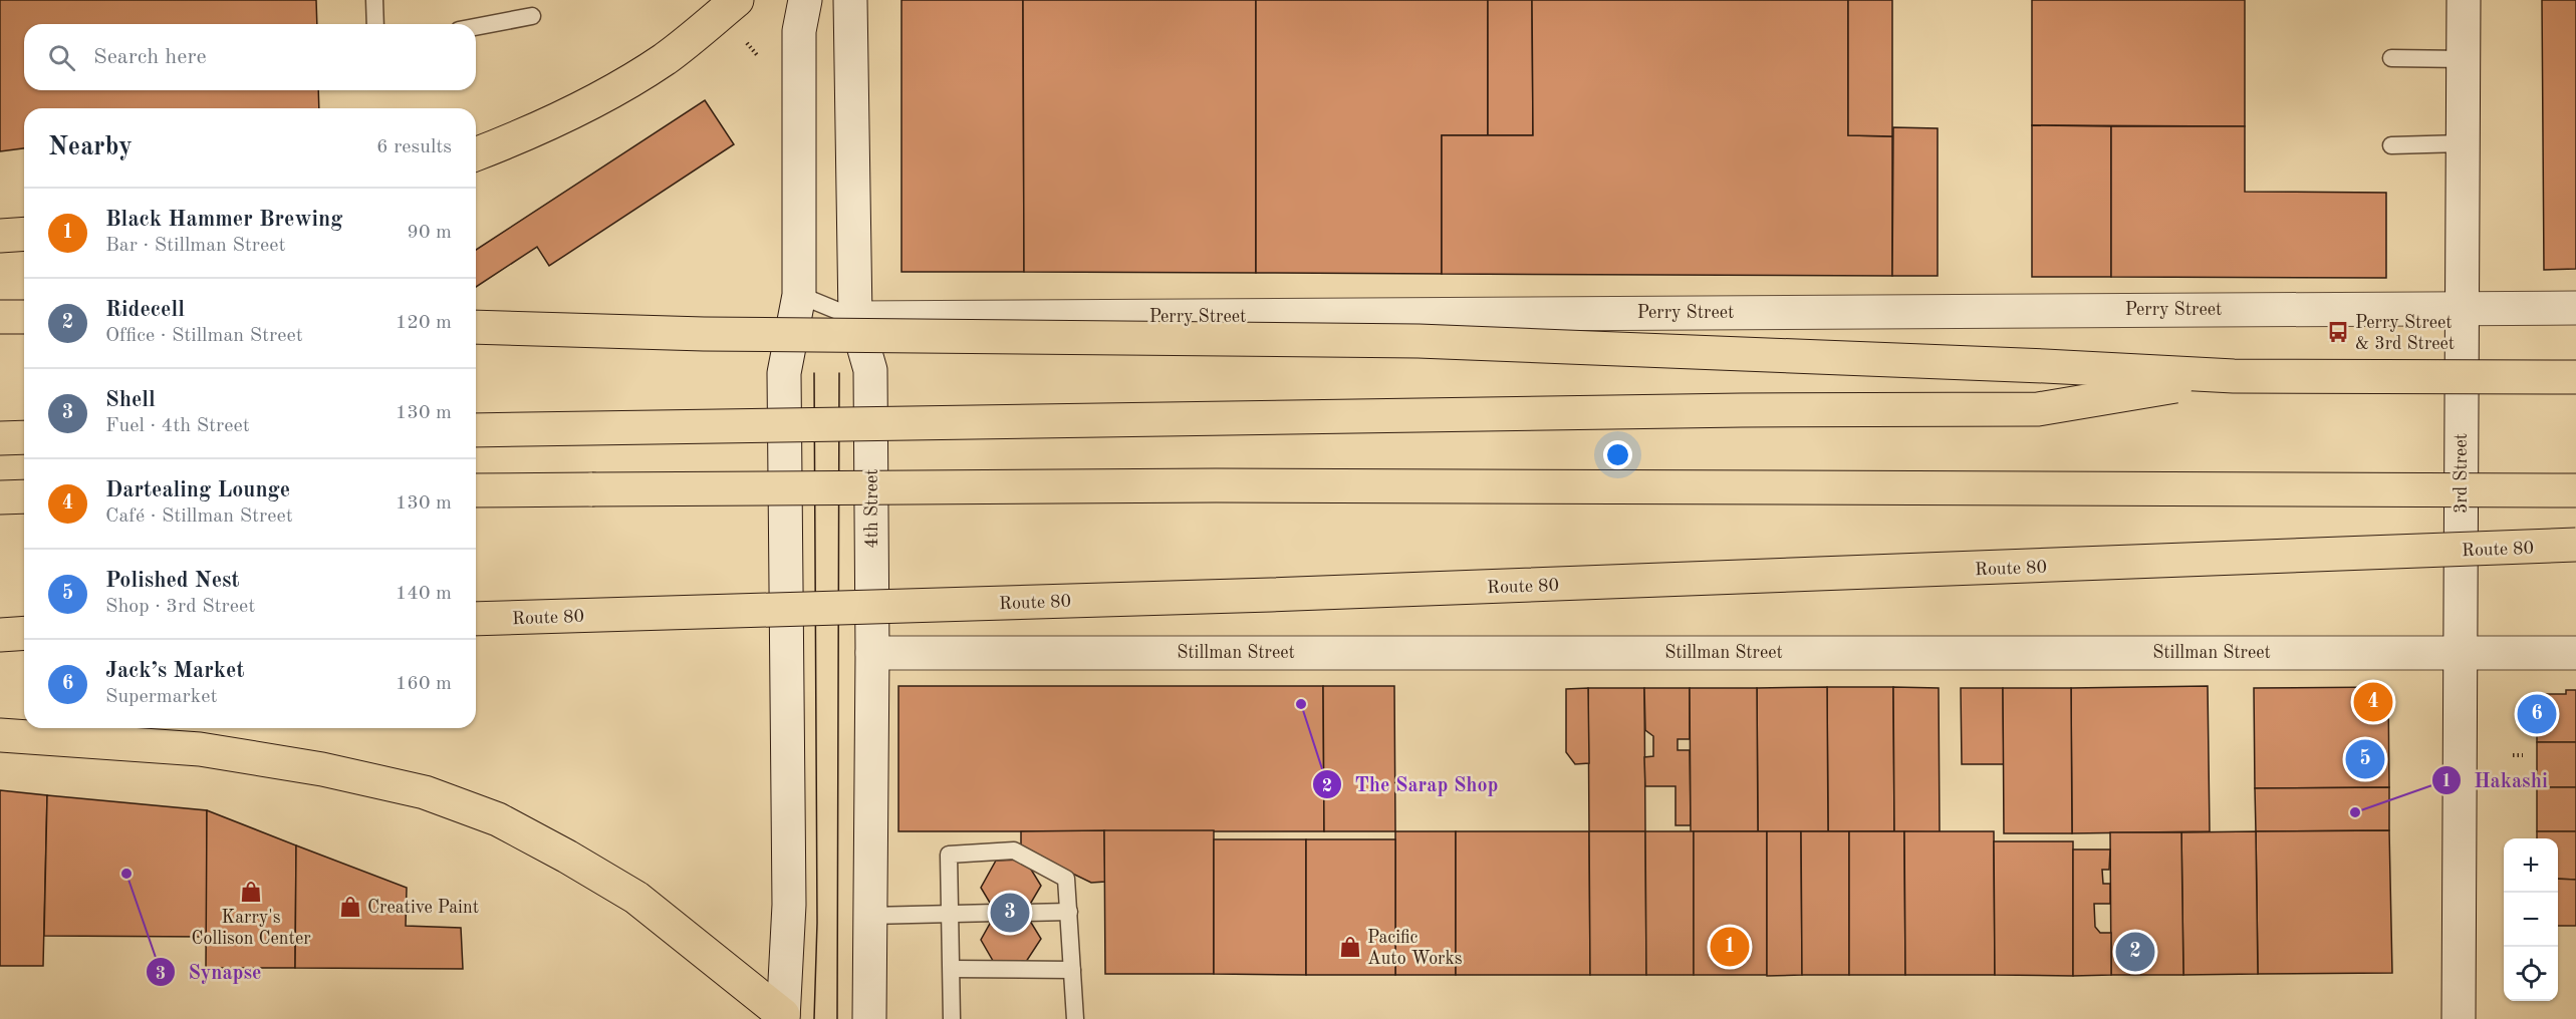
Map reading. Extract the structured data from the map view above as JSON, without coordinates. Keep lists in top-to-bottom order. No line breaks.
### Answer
{"streets":{"highway":["Route 80"],"street":["Perry Street","3rd Street","4th Street","Stillman Street"]},"crossings":[["Perry Street","3rd Street"],["Perry Street","4th Street"],["3rd Street","Stillman Street"],["4th Street","Stillman Street"]],"places":{"bus stop":["Perry Street & 3rd Street"],"other":["The Sarap Shop","Hakashi","Synapse"],"shop":["Karry's Collison Center","Creative Paint","Pacific Auto Works"]},"page":{"search":"Search here","heading":["Nearby","6 results"],"list":[{"mark":"1","name":"Black Hammer Brewing","note":"Bar · Stillman Street","value":"90 m"},{"mark":"2","name":"Ridecell","note":"Office · Stillman Street","value":"120 m"},{"mark":"3","name":"Shell","note":"Fuel · 4th Street","value":"130 m"},{"mark":"4","name":"Dartealing Lounge","note":"Café · Stillman Street","value":"130 m"},{"mark":"5","name":"Polished Nest","note":"Shop · 3rd Street","value":"140 m"},{"mark":"6","name":"Jack’s Market","note":"Supermarket","value":"160 m"}],"pins":["4","6","5","3","1","2"],"map_buttons":["+","−"]}}
